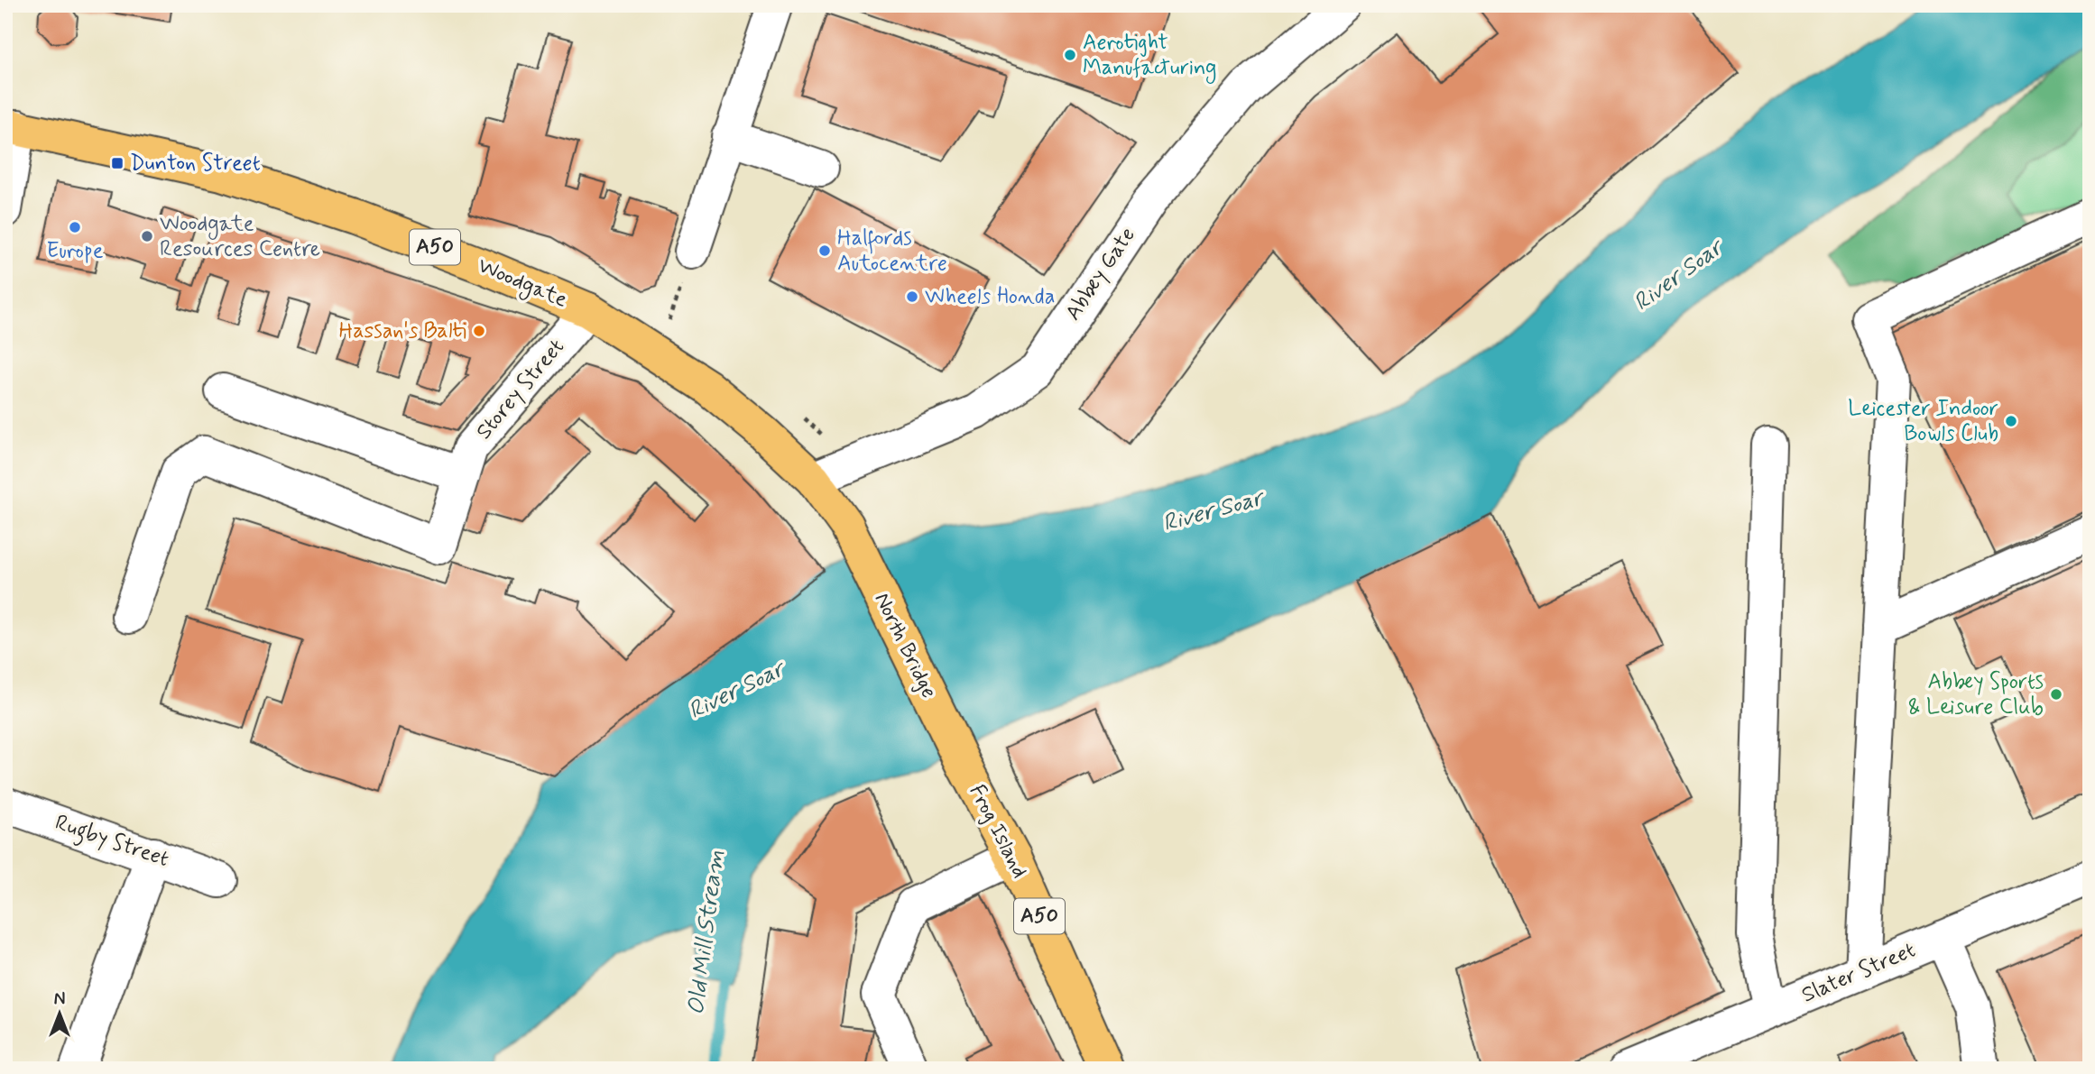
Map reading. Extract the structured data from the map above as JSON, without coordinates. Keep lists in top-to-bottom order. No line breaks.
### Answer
{"streets":{"main road":["A50","Woodgate","North Bridge","Frog Island"],"street":["Abbey Gate","Storey Street","Rugby Street","Slater Street"]},"crossings":[["Abbey Gate","Woodgate"],["Abbey Gate","North Bridge"],["Woodgate","Storey Street"],["Woodgate","North Bridge"],["North Bridge","Frog Island"]],"water":["River Soar","Old Mill Stream"],"places":{"other":["Aerotight Manufacturing","Europe","Woodgate Resources Centre","Halfords Autocentre","Wheels Honda","Hassan's Balti","Leicester Indoor Bowls Club","Abbey Sports & Leisure Club"],"transit":["Dunton Street"]},"north":"top"}
